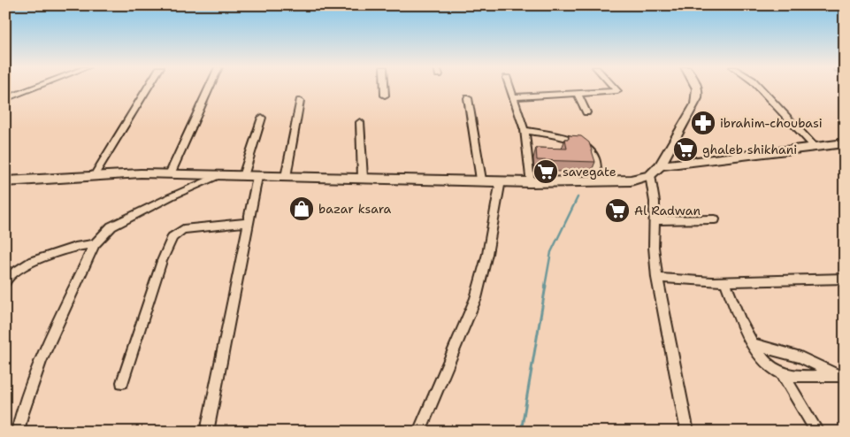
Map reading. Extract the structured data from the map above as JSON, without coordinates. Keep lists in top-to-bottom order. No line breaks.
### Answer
{"places":{"pharmacy":["ibrahim-choubasi"],"supermarket":["ghaleb shikhani","savegate","Al Radwan"],"shop":["bazar ksara"]}}
